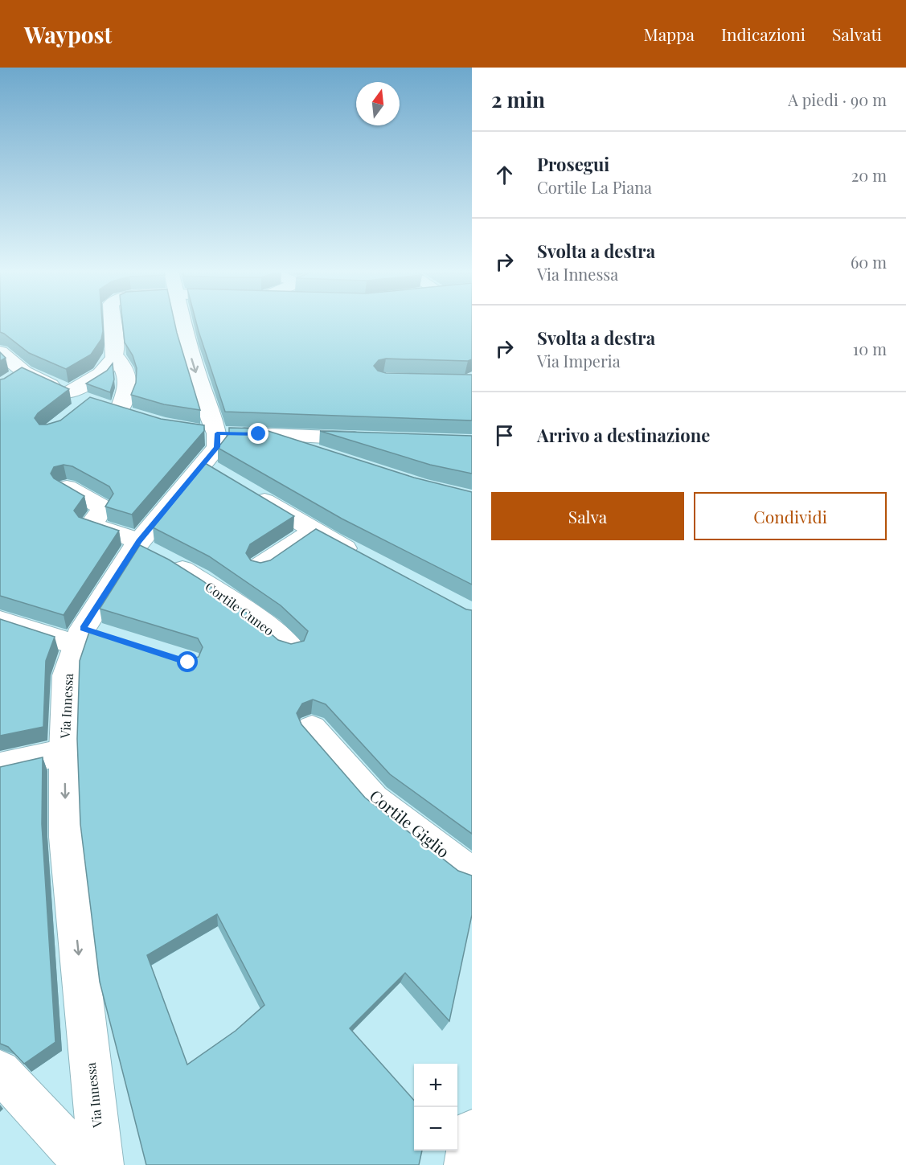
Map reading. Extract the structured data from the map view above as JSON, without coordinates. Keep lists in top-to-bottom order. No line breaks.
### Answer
{"streets":{"street":["Cortile Cuneo","Via Innessa","Cortile Giglio"]},"crossings":[["Cortile Cuneo","Via Innessa"]],"one_way":["Via Innessa"],"north":"top","page":{"header":"Waypost","nav":["Mappa","Indicazioni","Salvati"],"heading":["2 min","A piedi · 90 m"],"list":[["Prosegui","Cortile La Piana","20 m"],["Svolta a destra","Via Innessa","60 m"],["Svolta a destra","Via Imperia","10 m"],"Arrivo a destinazione"],"buttons":["Salva","Condividi"],"map_buttons":["+","−"]}}
